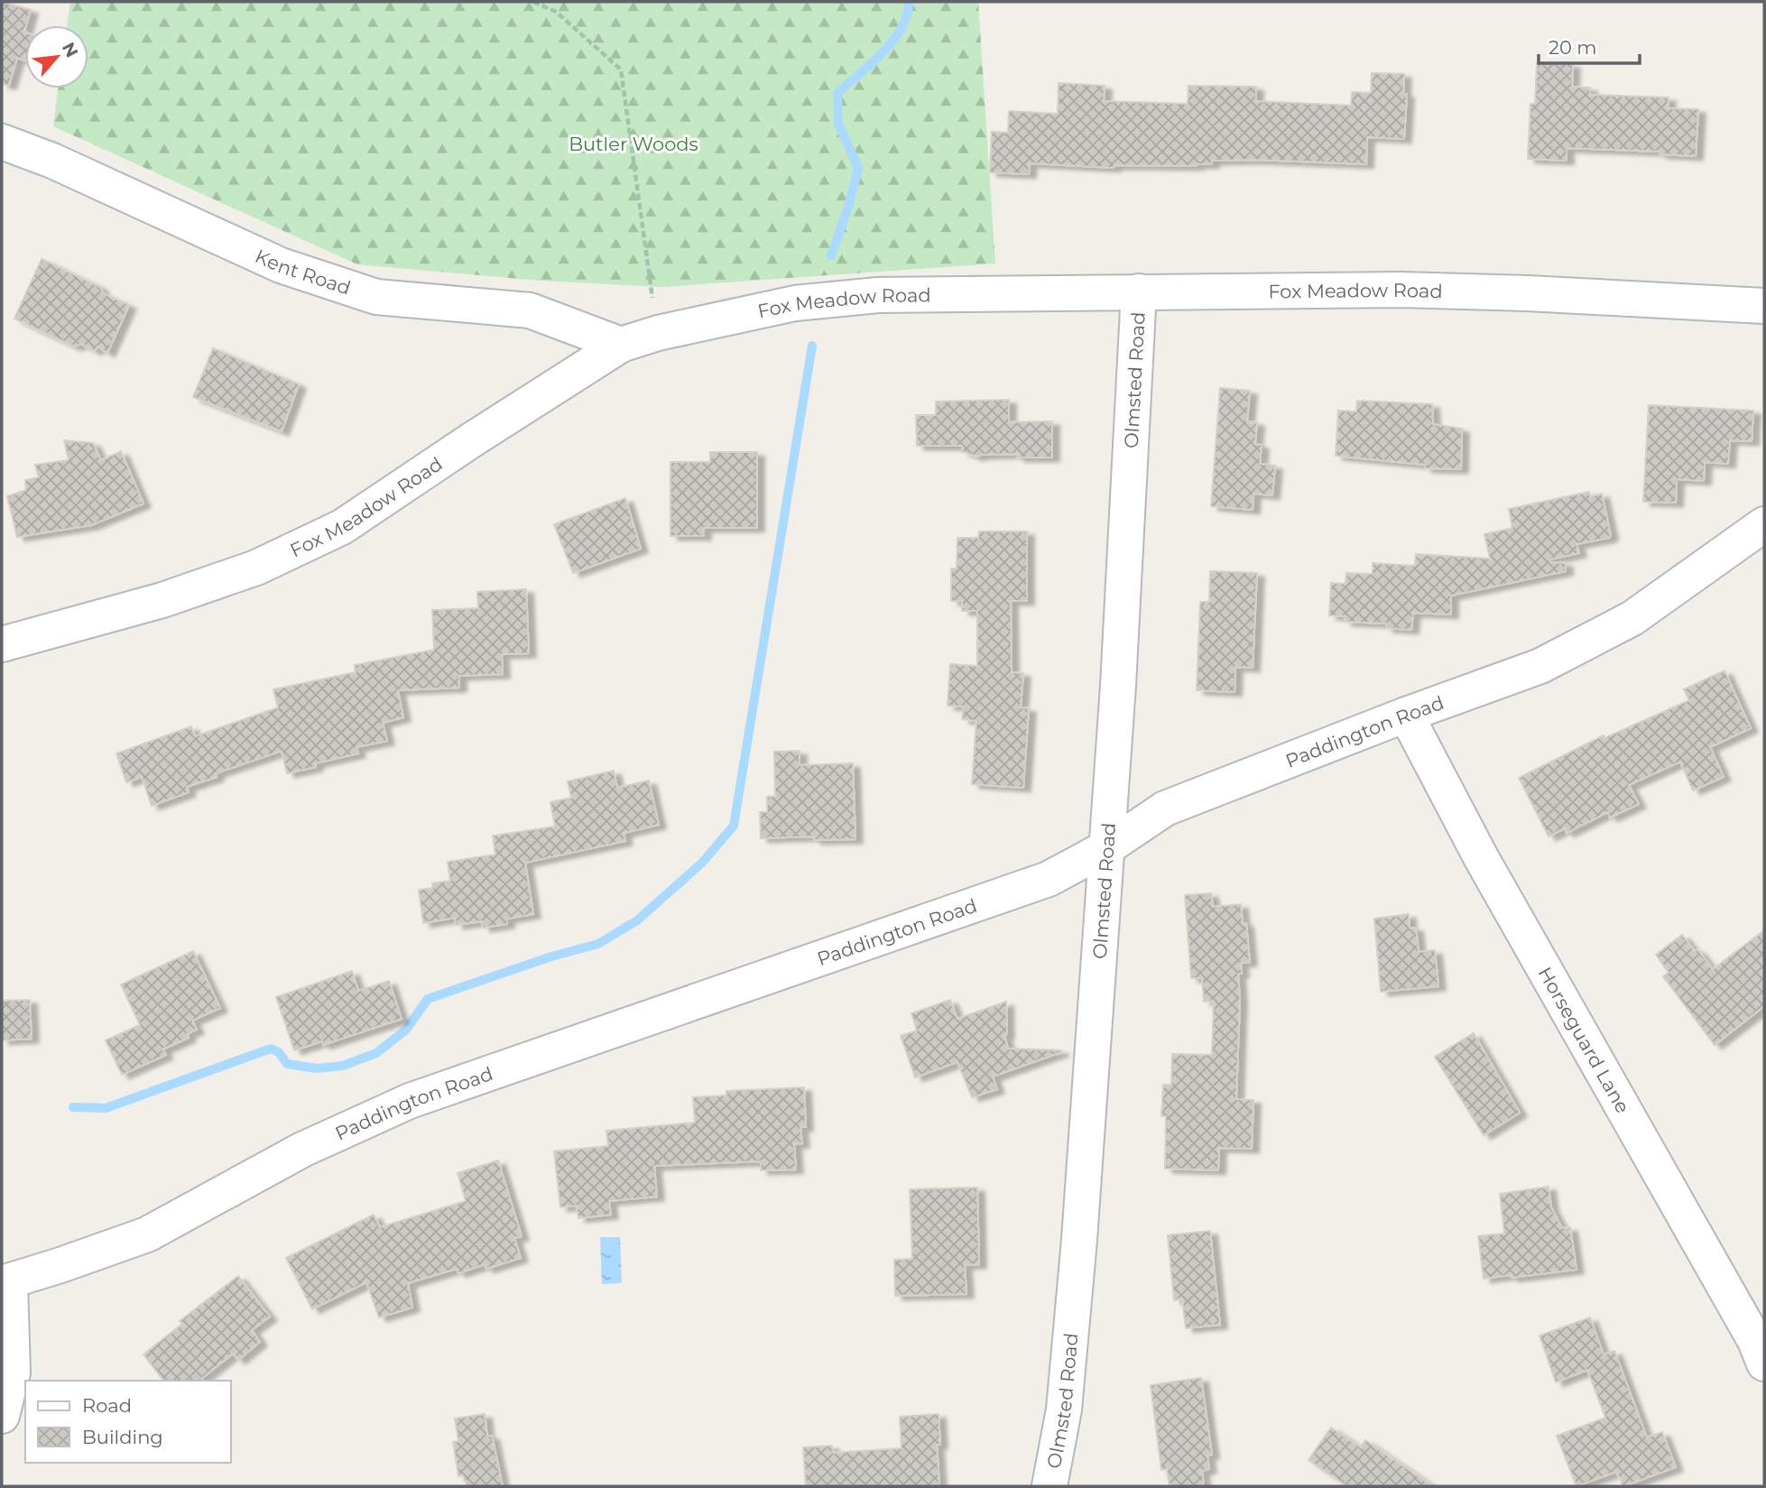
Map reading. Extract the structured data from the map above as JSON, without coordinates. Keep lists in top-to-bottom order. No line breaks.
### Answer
{"streets":{"street":["Kent Road","Fox Meadow Road","Olmsted Road","Paddington Road","Horseguard Lane"]},"crossings":[["Kent Road","Fox Meadow Road"],["Fox Meadow Road","Olmsted Road"],["Olmsted Road","Paddington Road"],["Paddington Road","Horseguard Lane"]],"parks":["Butler Woods"],"legend":["Road","Building"],"scale_bar":"20 m","north":"top right"}
